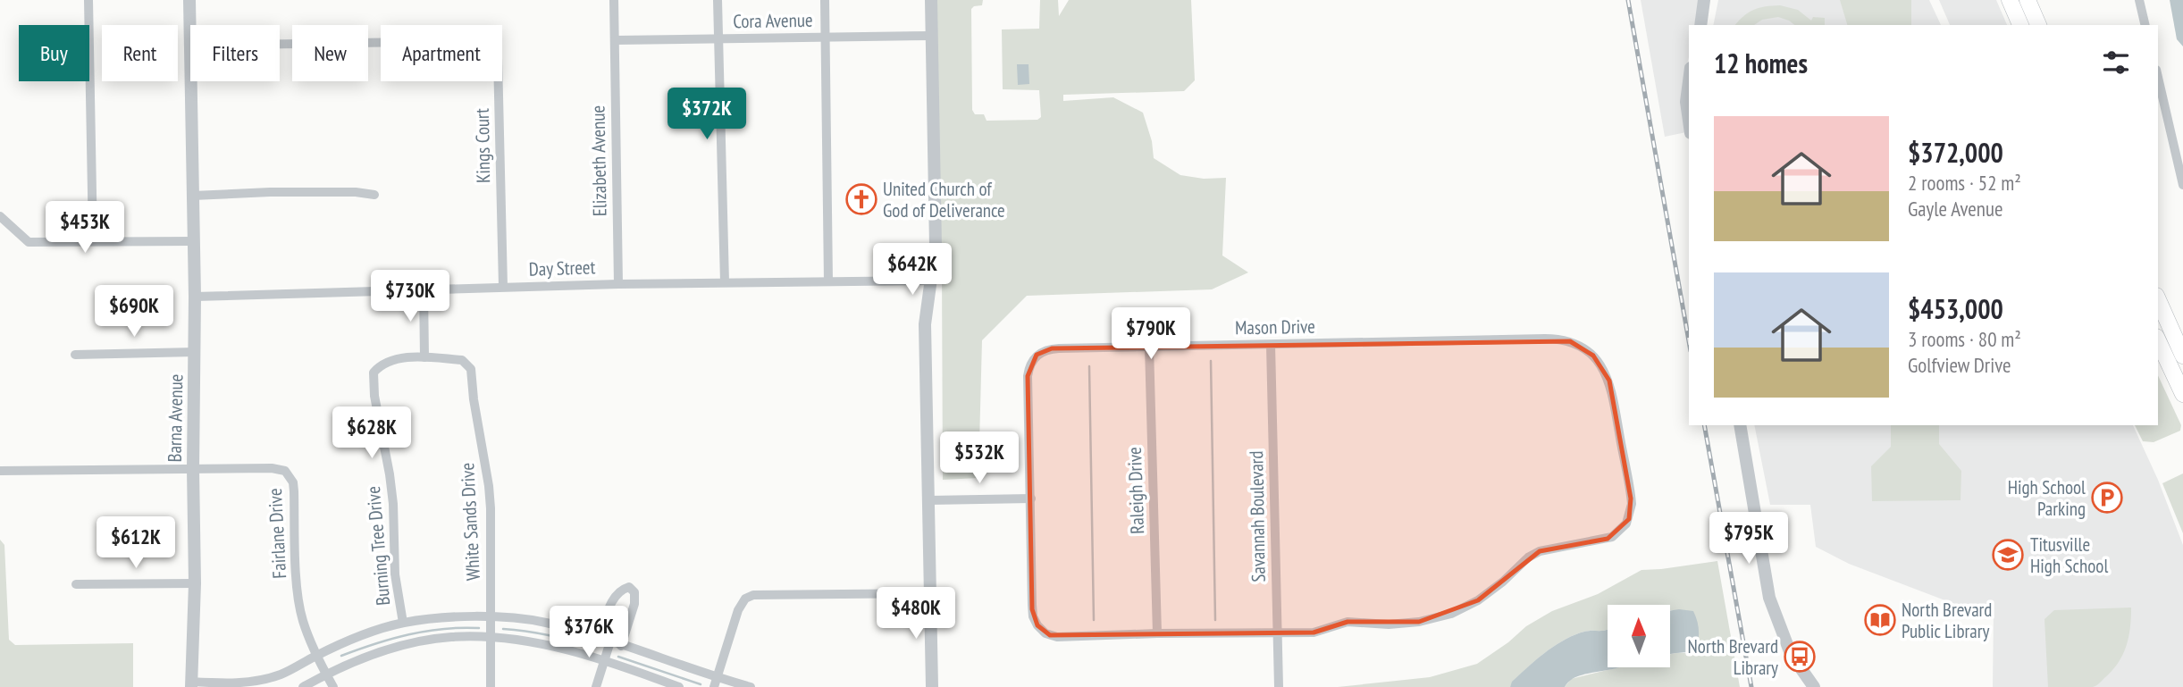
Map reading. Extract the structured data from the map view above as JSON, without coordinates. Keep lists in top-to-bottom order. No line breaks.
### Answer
{"streets":{"street":["Cora Avenue","Kings Court","Elizabeth Avenue","Day Street","Mason Drive","Barna Avenue","Raleigh Drive","Savannah Boulevard","White Sands Drive","Fairlane Drive","Burning Tree Drive"]},"crossings":[["Cora Avenue","Elizabeth Avenue"],["Kings Court","Day Street"],["Elizabeth Avenue","Day Street"],["Day Street","Barna Avenue"],["Mason Drive","Raleigh Drive"],["Mason Drive","Savannah Boulevard"],["Barna Avenue","Fairlane Drive"],["White Sands Drive","Burning Tree Drive"]],"places":{"church":["United Church of God of Deliverance"],"parking":["High School Parking"],"school or university":["Titusville High School"],"library":["North Brevard Public Library"],"bus stop":["North Brevard Library"]},"north":"top","page":{"chip":["Buy","Rent","Filters","New","Apartment"],"heading":"12 homes","price":["$372K","$453K","$642K","$730K","$690K","$790K","$628K","$532K","$795K","$612K","$480K","$376K"],"list":[{"name":"$372,000","note":"2 rooms · 52 m² · Gayle Avenue"},{"name":"$453,000","note":"3 rooms · 80 m² · Golfview Drive"}]}}
